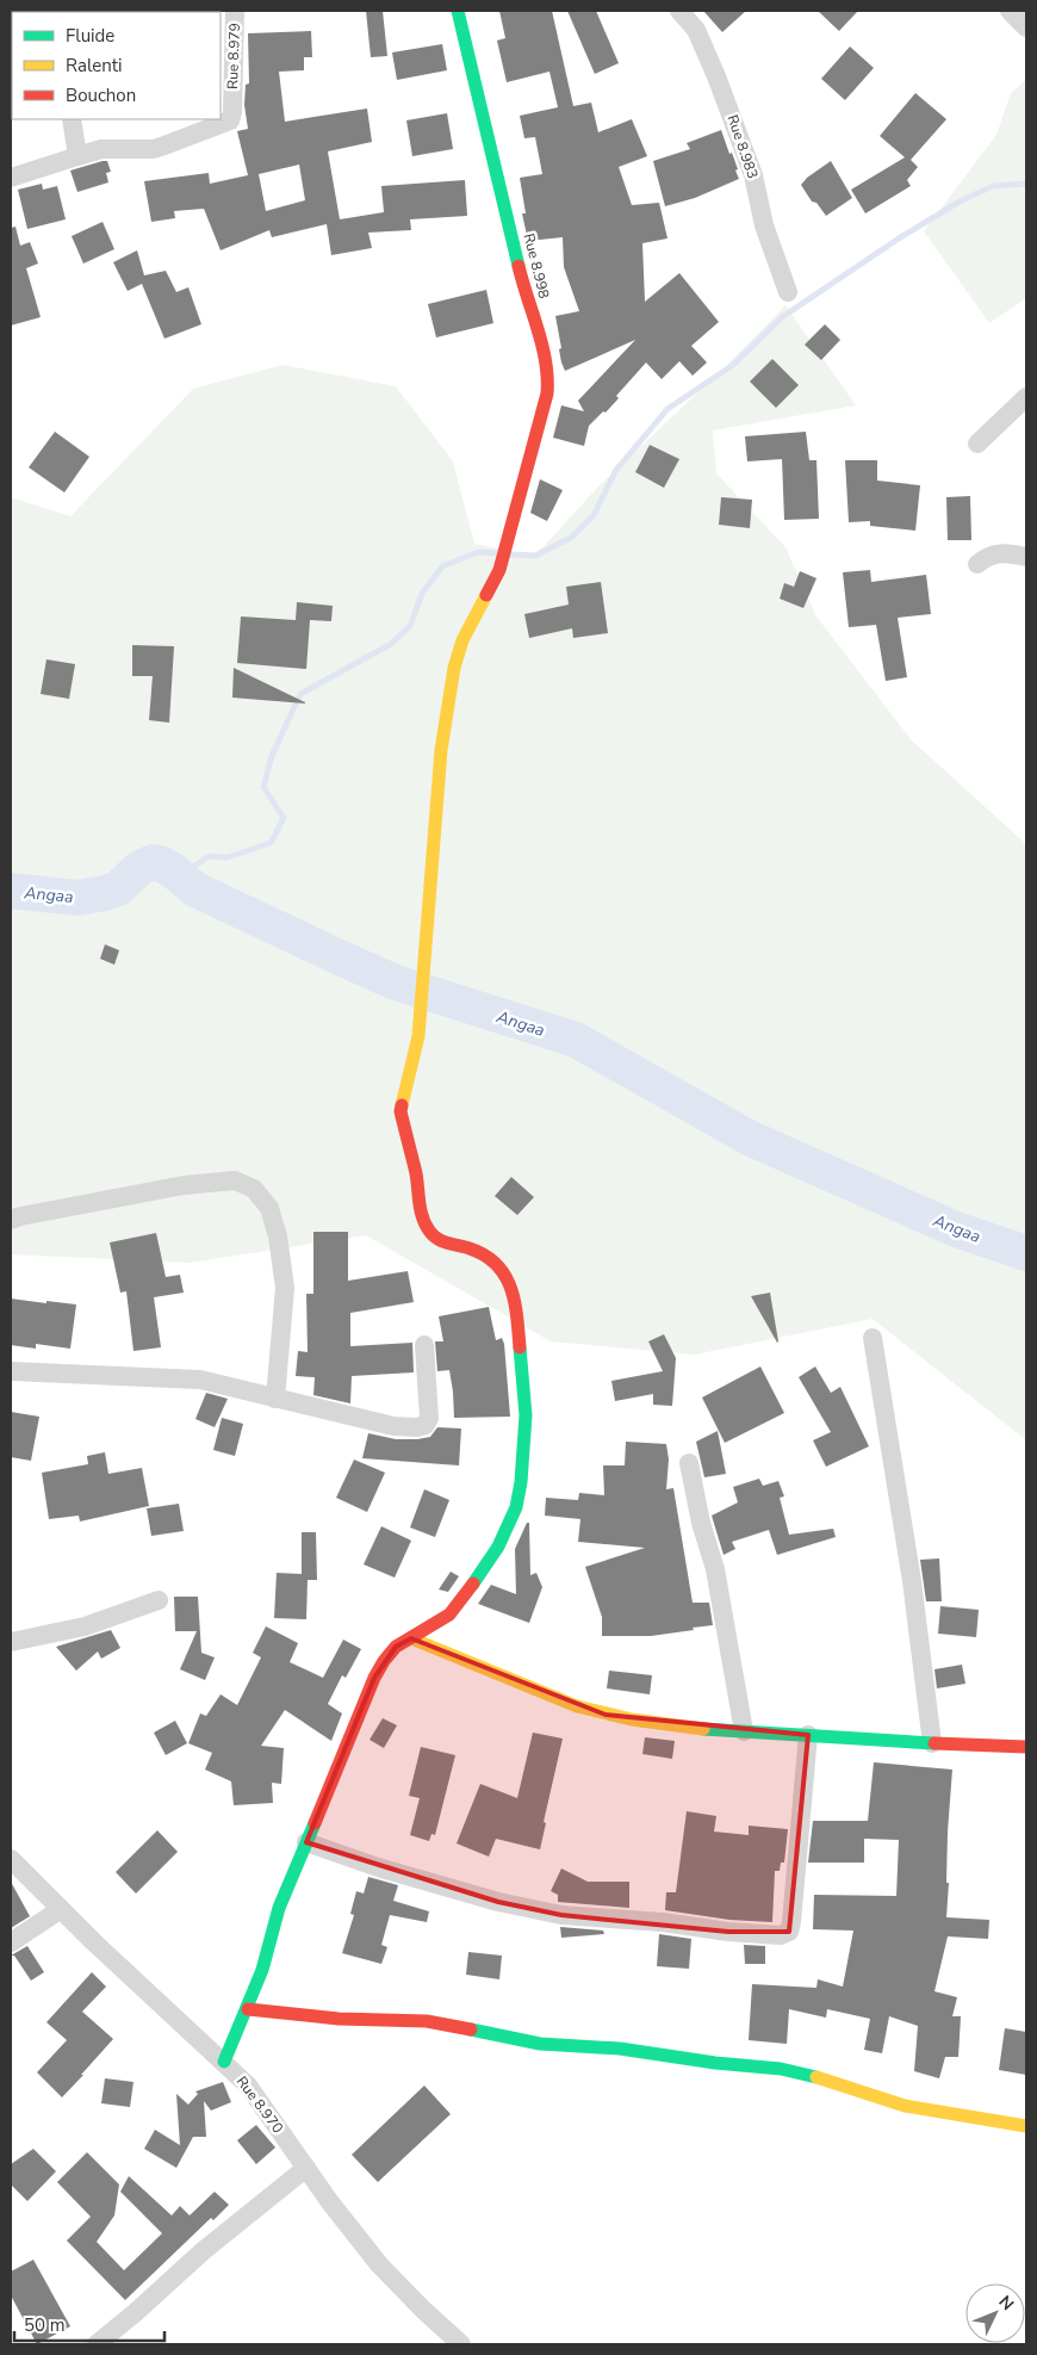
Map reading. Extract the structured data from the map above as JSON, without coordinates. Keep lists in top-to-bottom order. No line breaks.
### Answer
{"streets":{"street":["Rue 8.979","Rue 8.983","Rue 8.998","Rue 8.970"]},"crossings":[["Rue 8.998","Rue 8.970"]],"water":["Angaa"],"legend":["Fluide","Ralenti","Bouchon"],"scale_bar":"50 m","north":"top right"}
